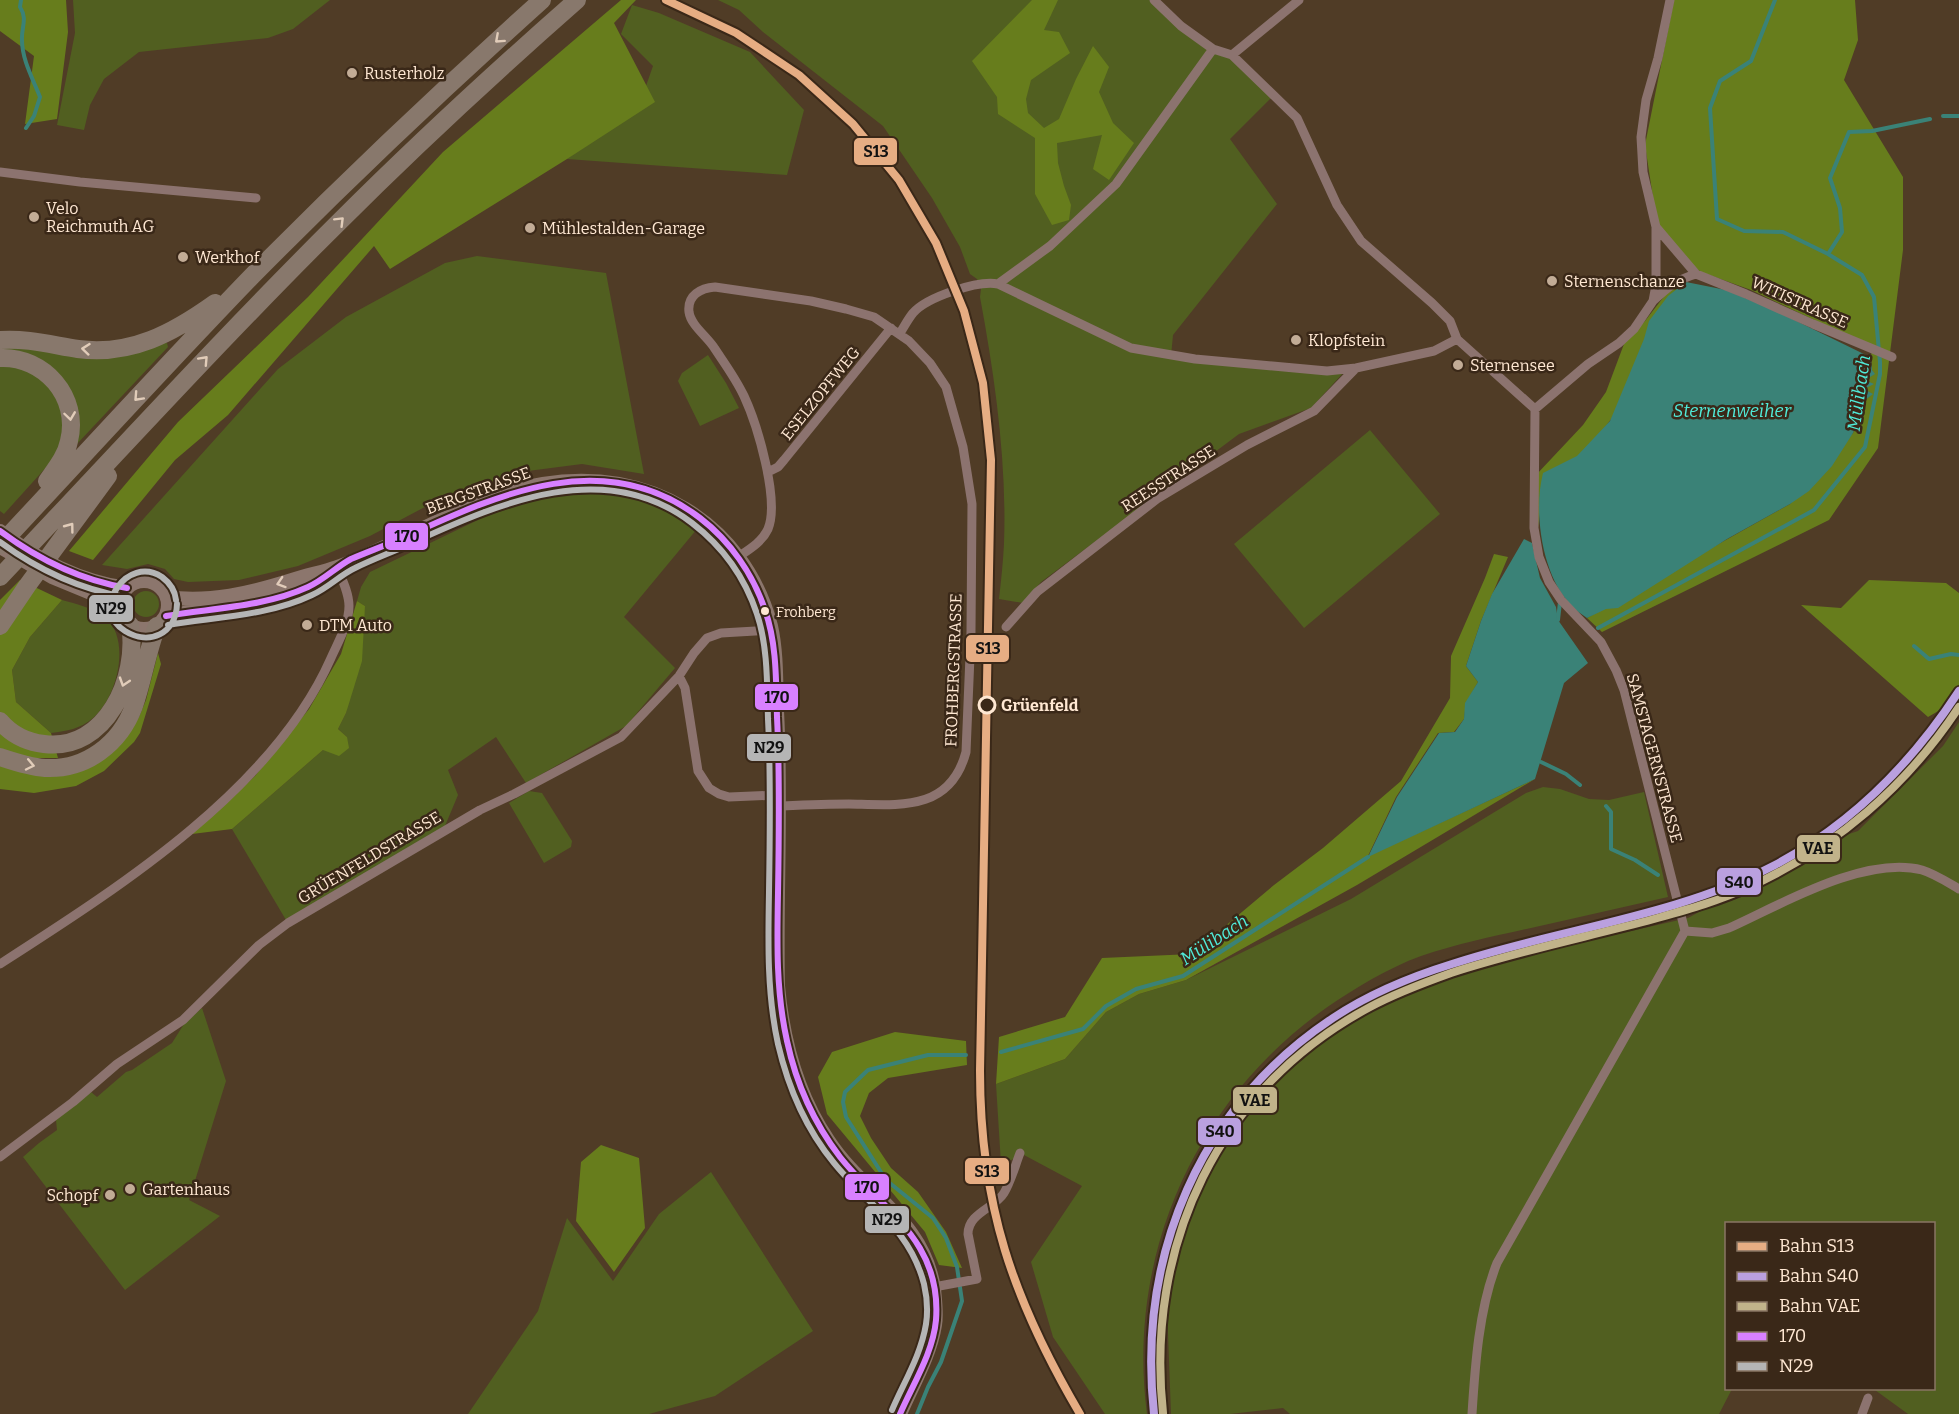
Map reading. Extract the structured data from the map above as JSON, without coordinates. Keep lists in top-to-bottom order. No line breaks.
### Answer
{"streets":{"main road":["BERGSTRASSE"],"street":["WITISTRASSE","ESELZOPFWEG","REESSTRASSE","FROHBERGSTRASSE","SAMSTAGERNSTRASSE","GRÜENFELDSTRASSE"]},"crossings":[["ESELZOPFWEG","FROHBERGSTRASSE"],["BERGSTRASSE","FROHBERGSTRASSE"],["BERGSTRASSE","GRÜENFELDSTRASSE"],["FROHBERGSTRASSE","GRÜENFELDSTRASSE"]],"water":["Mülibach","Sternenweiher"],"places":["Rusterholz","Velo Reichmuth AG","Mühlestalden-Garage","Werkhof","Sternenschanze","Klopfstein","Sternensee","Frohberg","DTM Auto","Grüenfeld","Gartenhaus","Schopf"],"lines":["rail line S13","transit line 170","transit line N29","rail line S40","rail line VAE"],"legend":["Bahn S13","Bahn S40","Bahn VAE","170","N29"]}
